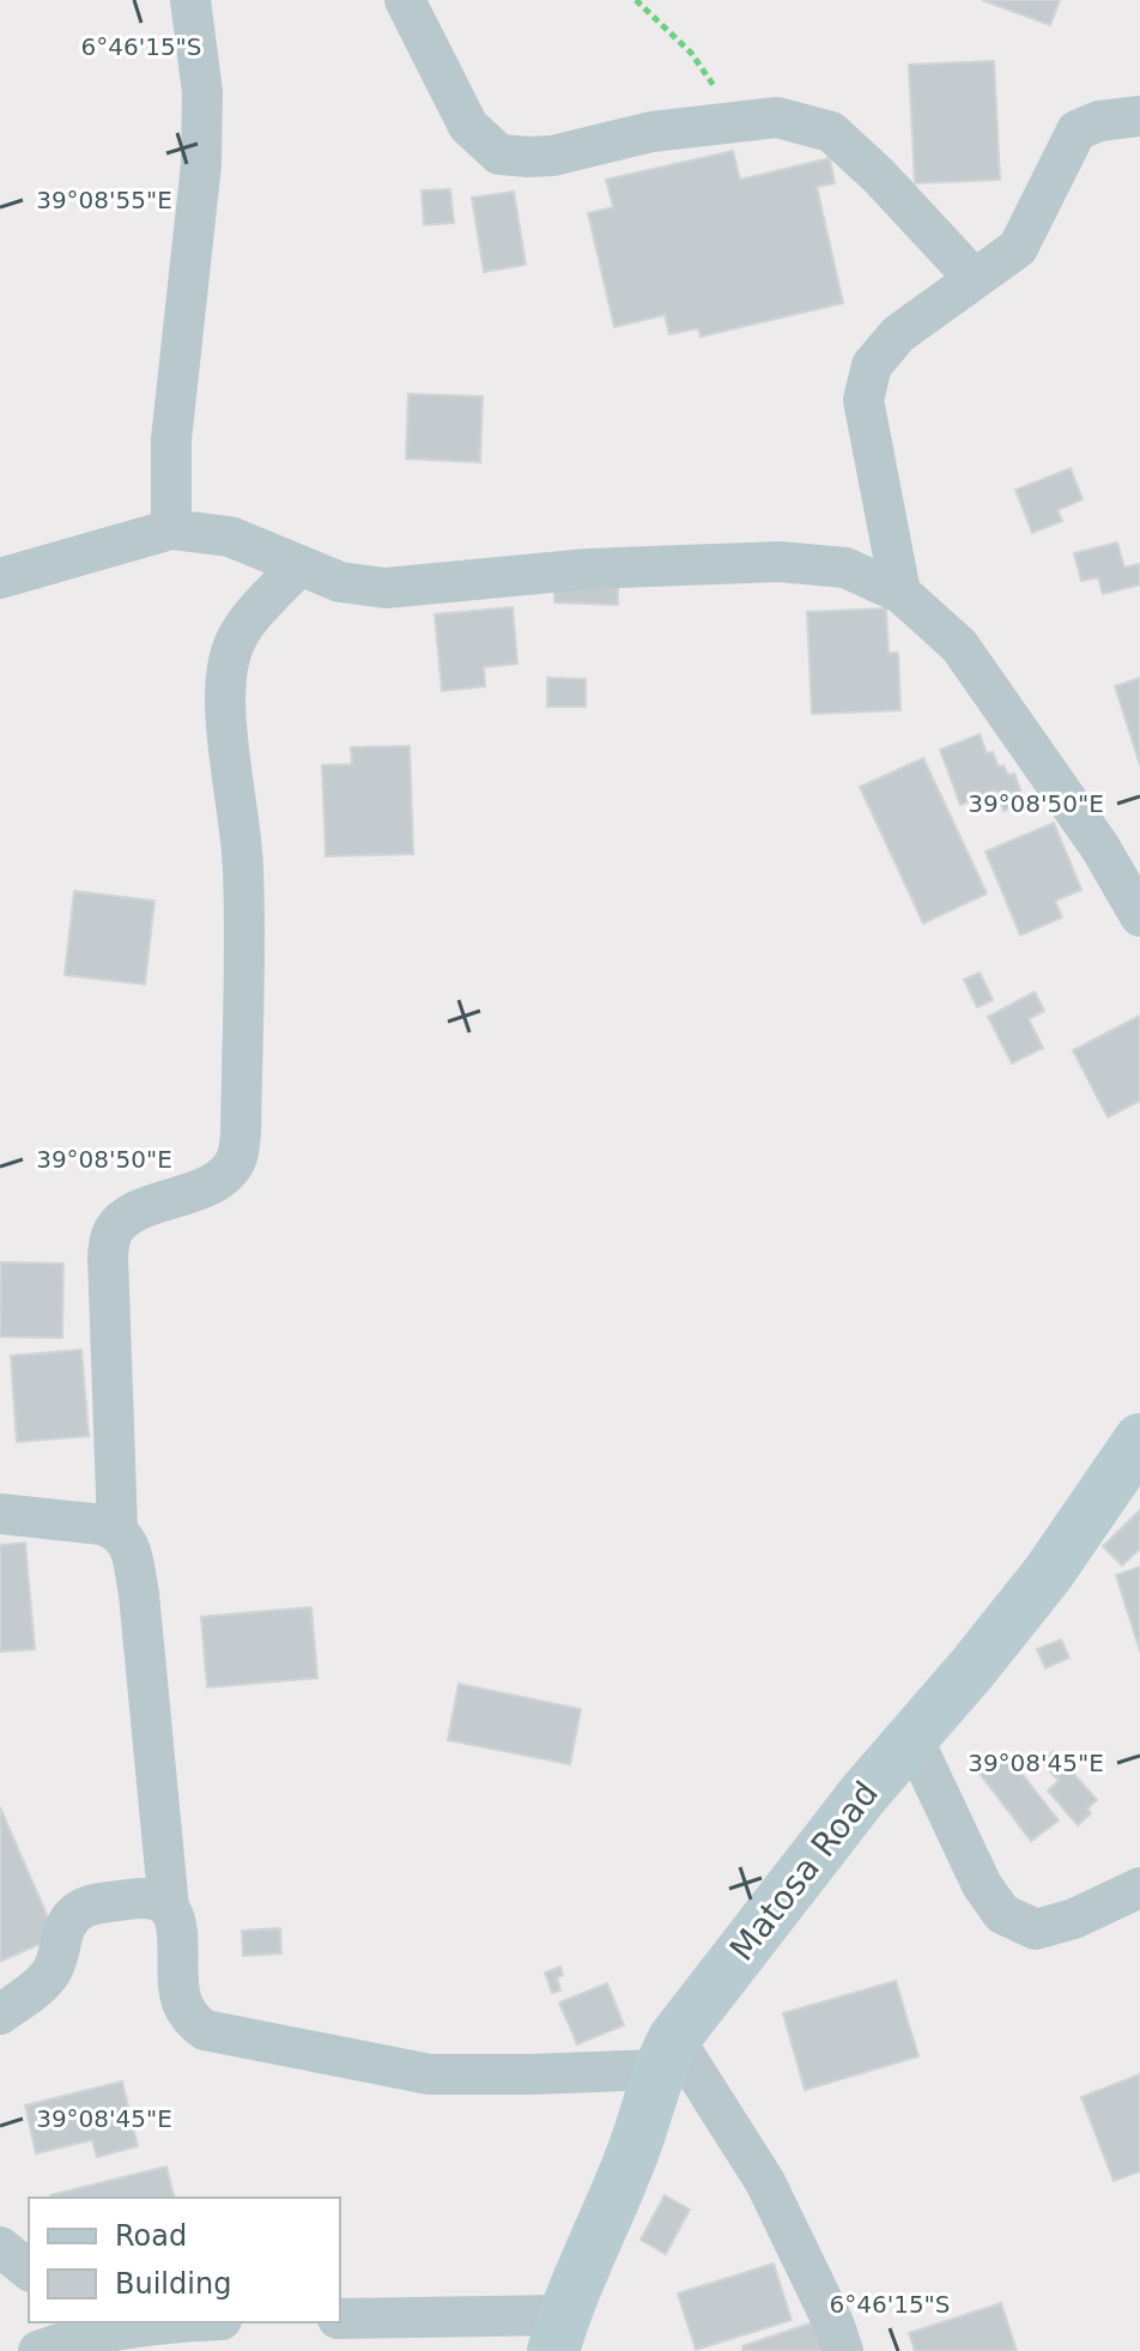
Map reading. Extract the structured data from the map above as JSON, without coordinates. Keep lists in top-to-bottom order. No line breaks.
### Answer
{"streets":{"street":["Matosa Road"]},"legend":["Road","Building"],"coordinates":["6°46'15\"S","39°08'55\"E","39°08'50\"E","39°08'45\"E"]}
